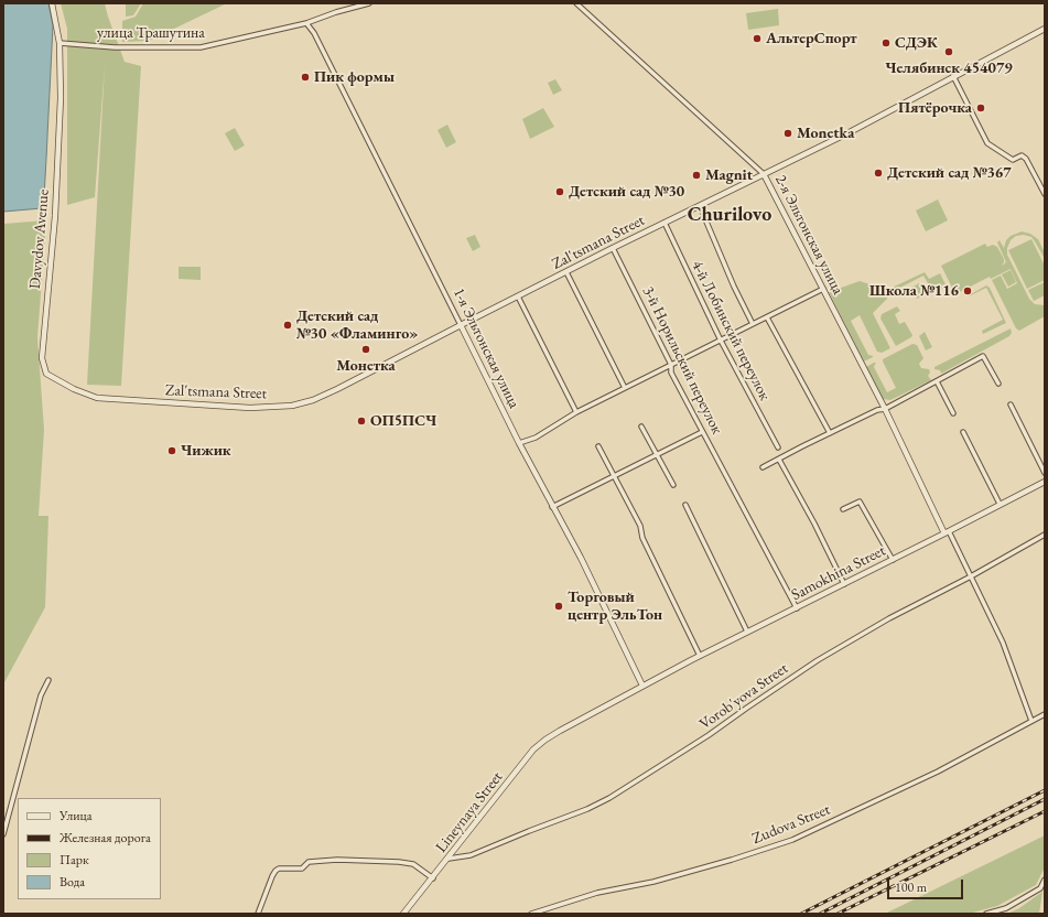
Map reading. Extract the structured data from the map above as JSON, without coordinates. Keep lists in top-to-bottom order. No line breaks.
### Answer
{"streets":{"street":["улица Трашутина","2-я Эльтонская улица","Davydov Avenue","Zal'tsmana Street","4-й Лобинский переулок","1-я Эльтонская улица","3-й Норильский переулок","Samokhina Street","Vorob'yova Street","Lineynaya Street","Zudova Street"]},"crossings":[["улица Трашутина","Davydov Avenue"],["улица Трашутина","1-я Эльтонская улица"],["2-я Эльтонская улица","Zal'tsmana Street"],["2-я Эльтонская улица","Samokhina Street"],["Davydov Avenue","Zal'tsmana Street"],["Zal'tsmana Street","4-й Лобинский переулок"],["Zal'tsmana Street","1-я Эльтонская улица"],["Zal'tsmana Street","3-й Норильский переулок"],["1-я Эльтонская улица","Samokhina Street"],["1-я Эльтонская улица","Lineynaya Street"],["3-й Норильский переулок","Samokhina Street"],["Samokhina Street","Lineynaya Street"],["Vorob'yova Street","Lineynaya Street"]],"districts":["Churilovo"],"places":["АльтерСпорт","СДЭК","Челябинск 454079","Пик формы","Пятёрочка","Monetka","Детский сад №367","Magnit","Детский сад №30","Школа №116","Детский сад №30 «Фламинго»","Монетка","ОП5ПСЧ","Чижик","Торговый центр ЭльТон"],"legend":["Улица","Железная дорога","Парк","Вода"],"scale_bar":"100 m"}
